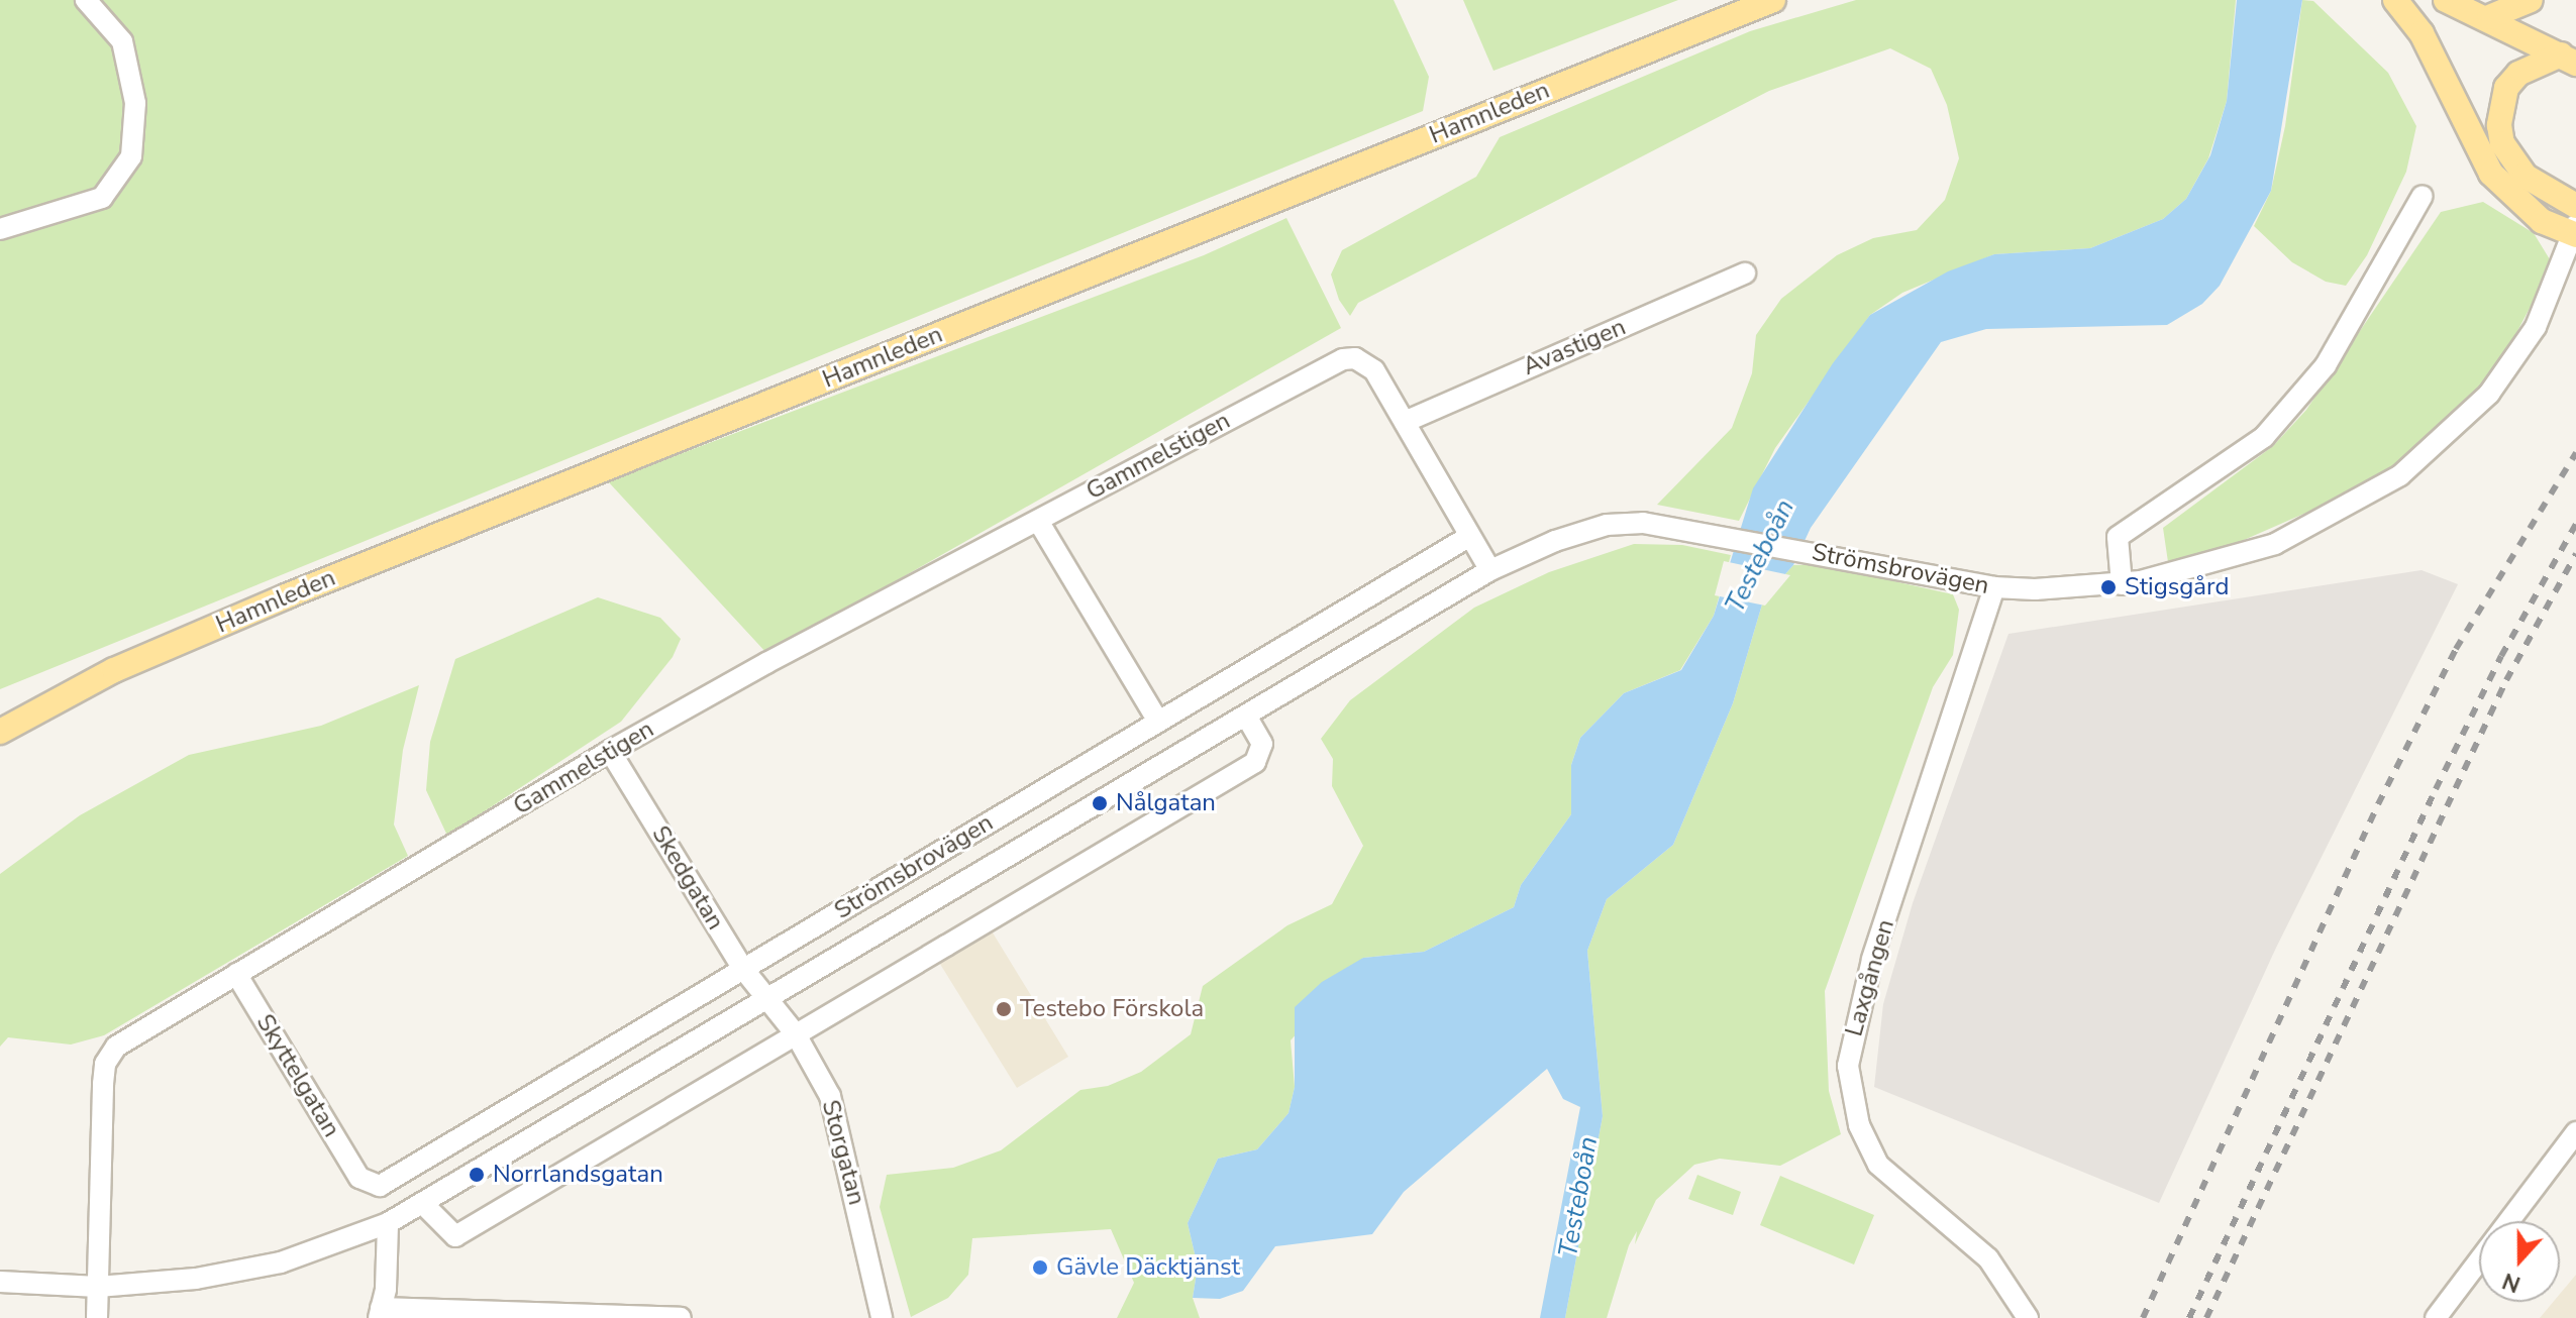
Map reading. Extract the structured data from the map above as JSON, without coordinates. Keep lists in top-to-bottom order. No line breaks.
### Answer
{"streets":{"main road":["Hamnleden"],"street":["Avastigen","Gammelstigen","Strömsbrovägen","Skedgatan","Laxgången","Skyttelgatan","Storgatan"]},"crossings":[["Avastigen","Gammelstigen"],["Gammelstigen","Strömsbrovägen"],["Gammelstigen","Skedgatan"],["Gammelstigen","Skyttelgatan"],["Strömsbrovägen","Skedgatan"],["Strömsbrovägen","Laxgången"],["Strömsbrovägen","Skyttelgatan"],["Strömsbrovägen","Storgatan"],["Skedgatan","Storgatan"]],"water":["Testeboån"],"places":["Stigsgård","Nålgatan","Testebo Förskola","Norrlandsgatan","Gävle Däcktjänst"],"north":"bottom"}
